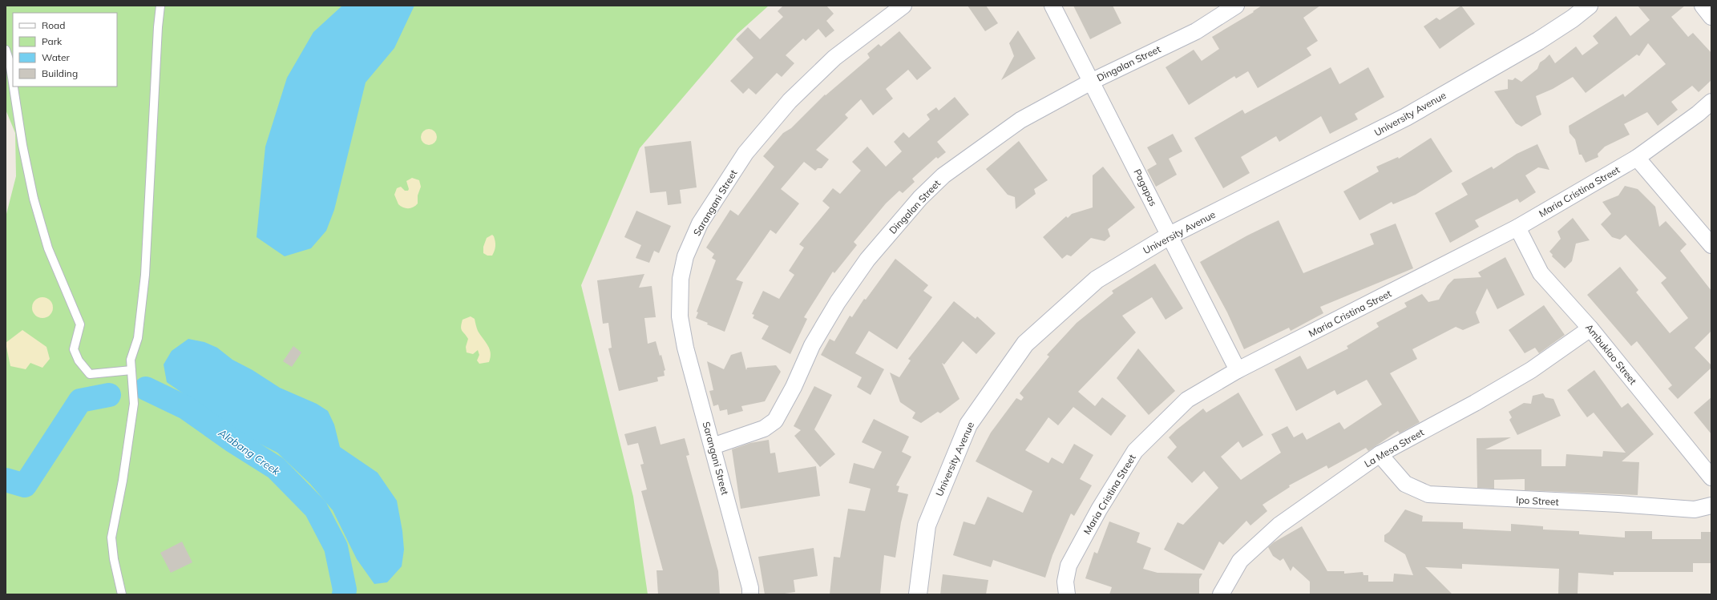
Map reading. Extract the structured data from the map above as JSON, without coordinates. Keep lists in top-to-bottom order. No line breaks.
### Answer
{"streets":{"street":["Dingalan Street","University Avenue","Pagapas","Maria Cristina Street","Sarangani Street","Ambuklao Street","La Mesa Street","Ipo Street"]},"crossings":[["Dingalan Street","Pagapas"],["Dingalan Street","Sarangani Street"],["University Avenue","Pagapas"],["Pagapas","Maria Cristina Street"],["Maria Cristina Street","Ambuklao Street"],["Ambuklao Street","La Mesa Street"],["La Mesa Street","Ipo Street"]],"water":["Alabang Creek"],"legend":["Road","Park","Water","Building"]}
